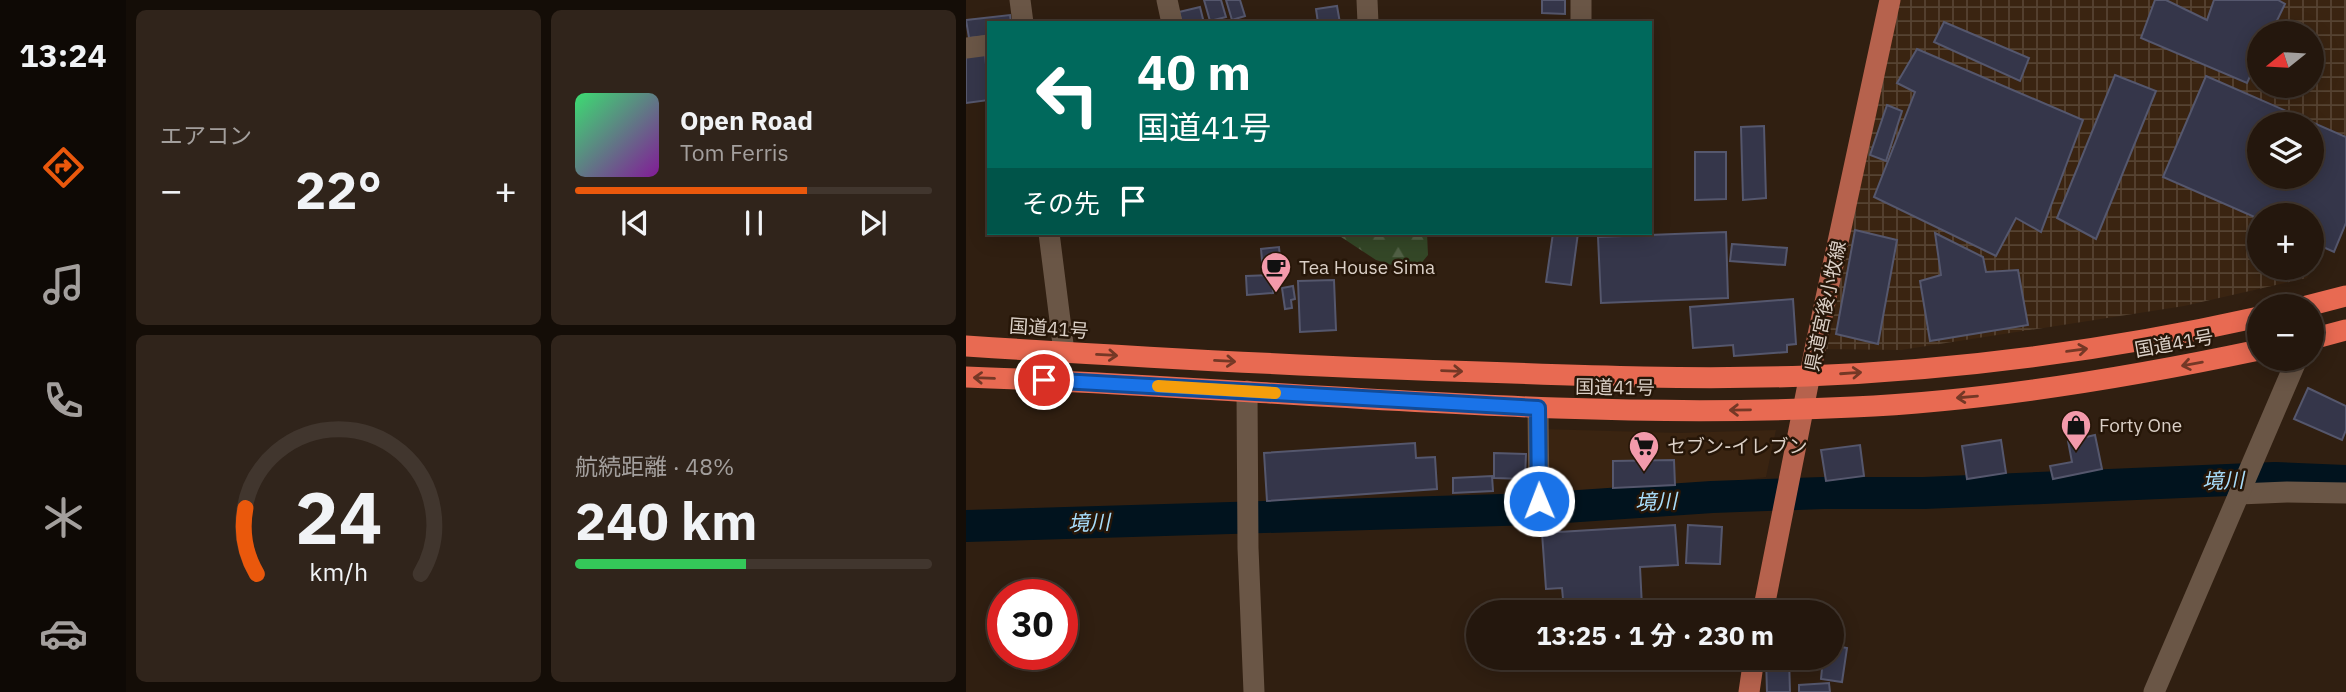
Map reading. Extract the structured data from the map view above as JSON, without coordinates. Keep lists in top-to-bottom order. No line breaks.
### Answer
{"streets":{"highway":["国道41号"],"main road":["県道宮後小牧線"]},"crossings":[["県道宮後小牧線","国道41号"]],"water":["境川"],"places":{"cafe":["Tea House Sima"],"shop":["Forty One"],"supermarket":["セブン-イレブン"]},"north":"left","page":{"tabs":"13:24","tile":["エアコン",["航続距離 · 48%","240 km"]],"map_buttons":["+","−"],"turn":["40 m","国道41号"],"song":["Open Road","Tom Ferris"],"heat":["−","22°","+"],"then":"その先","limit":"30","trip":"13:25 · 1 分 · 230 m","gauge":["24","km/h"]}}
